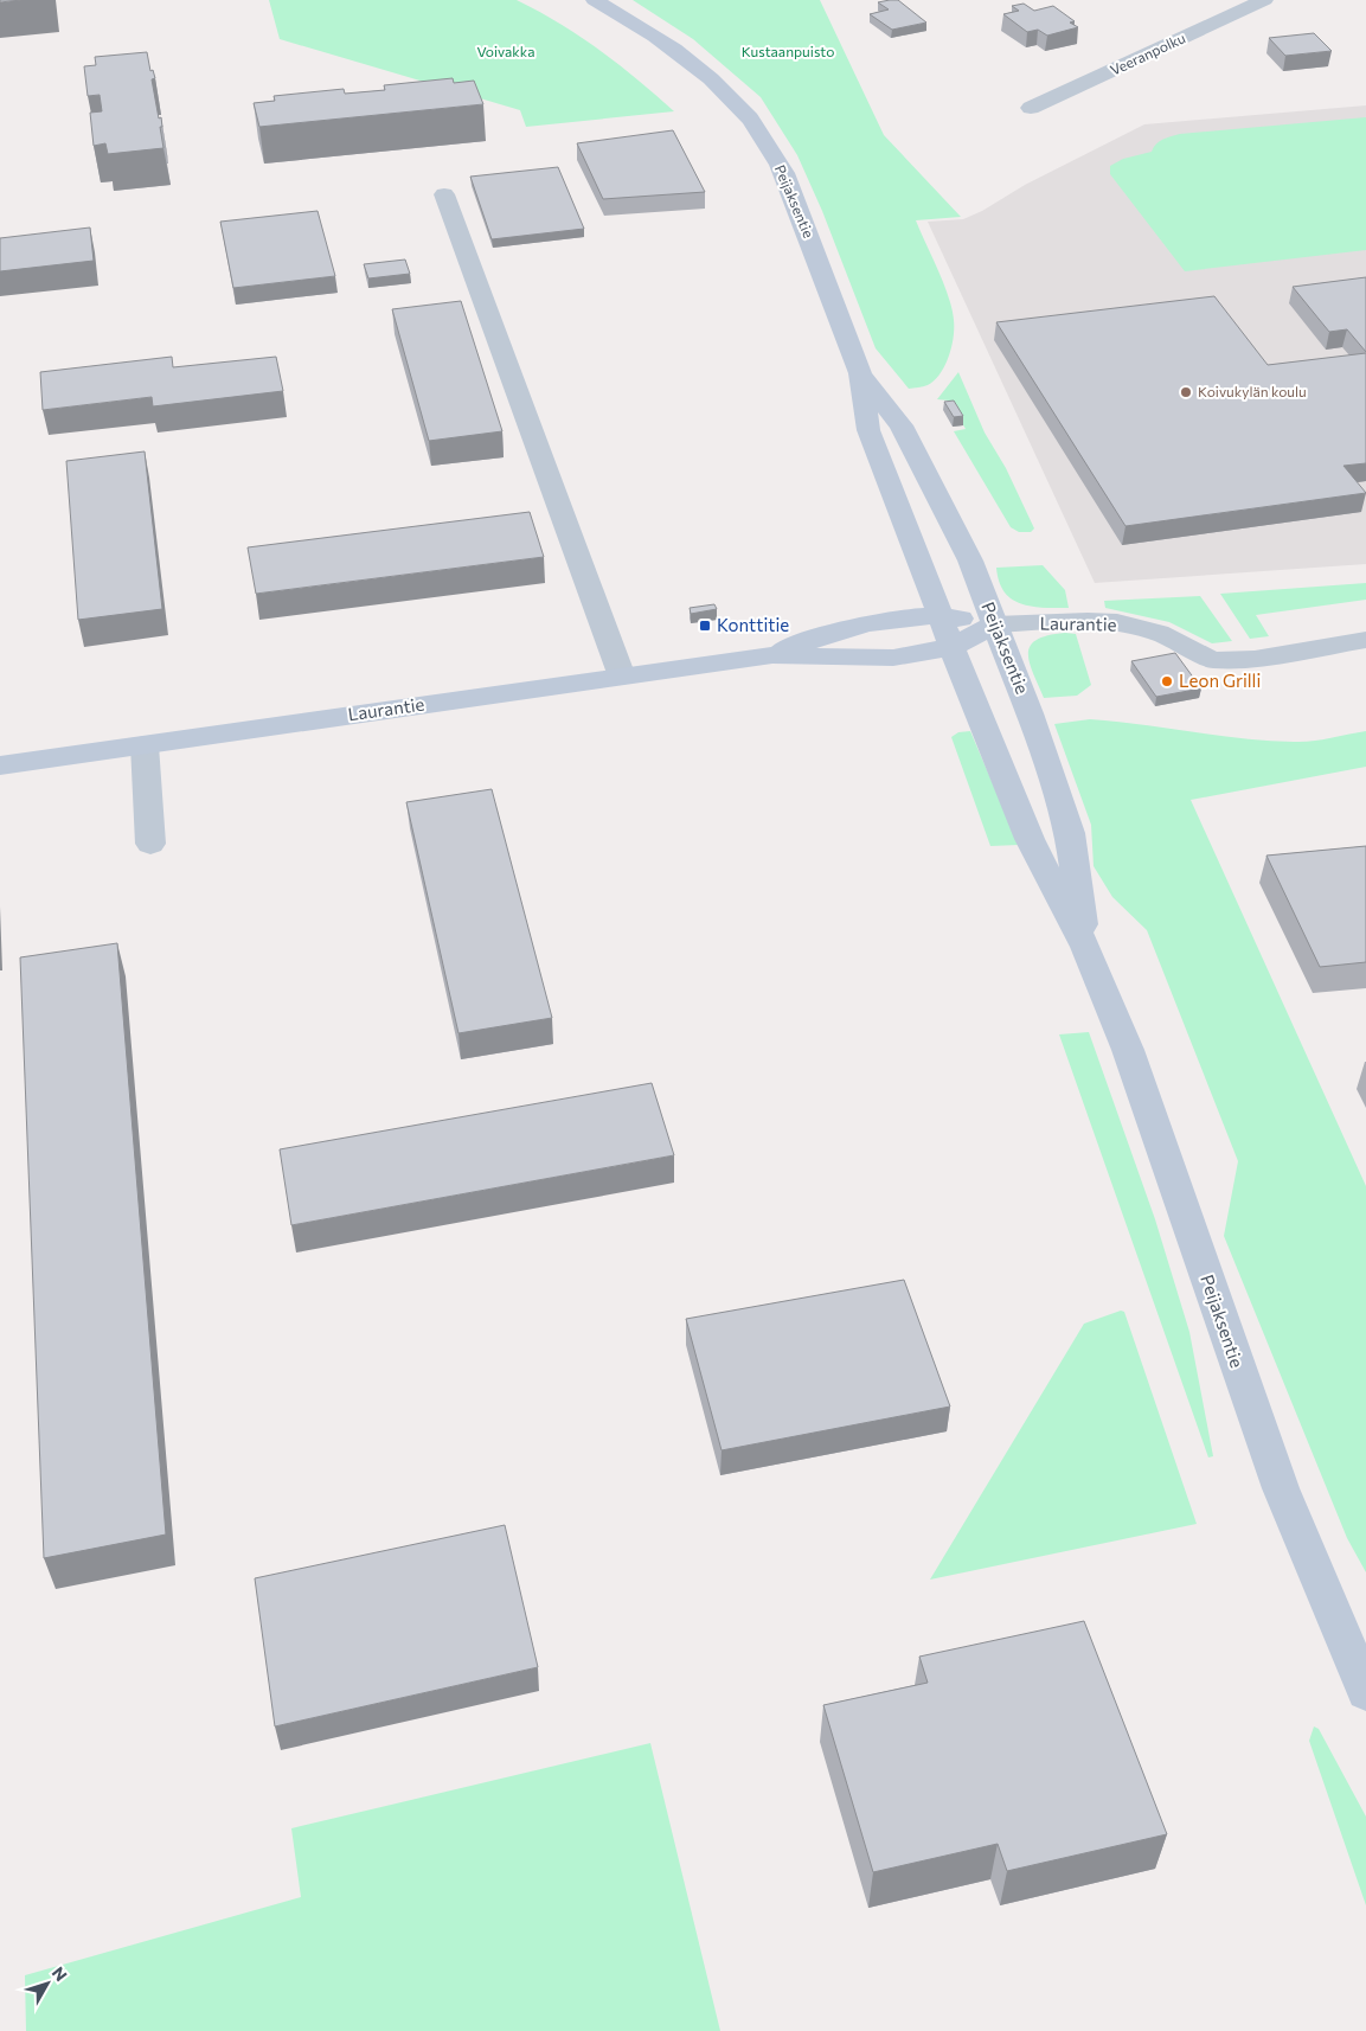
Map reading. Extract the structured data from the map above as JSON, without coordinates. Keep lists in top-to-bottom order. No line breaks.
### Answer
{"streets":{"main road":["Peijaksentie","Laurantie"],"street":["Veeranpolku"]},"crossings":[["Peijaksentie","Laurantie"]],"parks":["Voivakka","Kustaanpuisto"],"places":{"other":["Koivukylän koulu","Leon Grilli"],"transit":["Konttitie"]},"north":"top right"}
